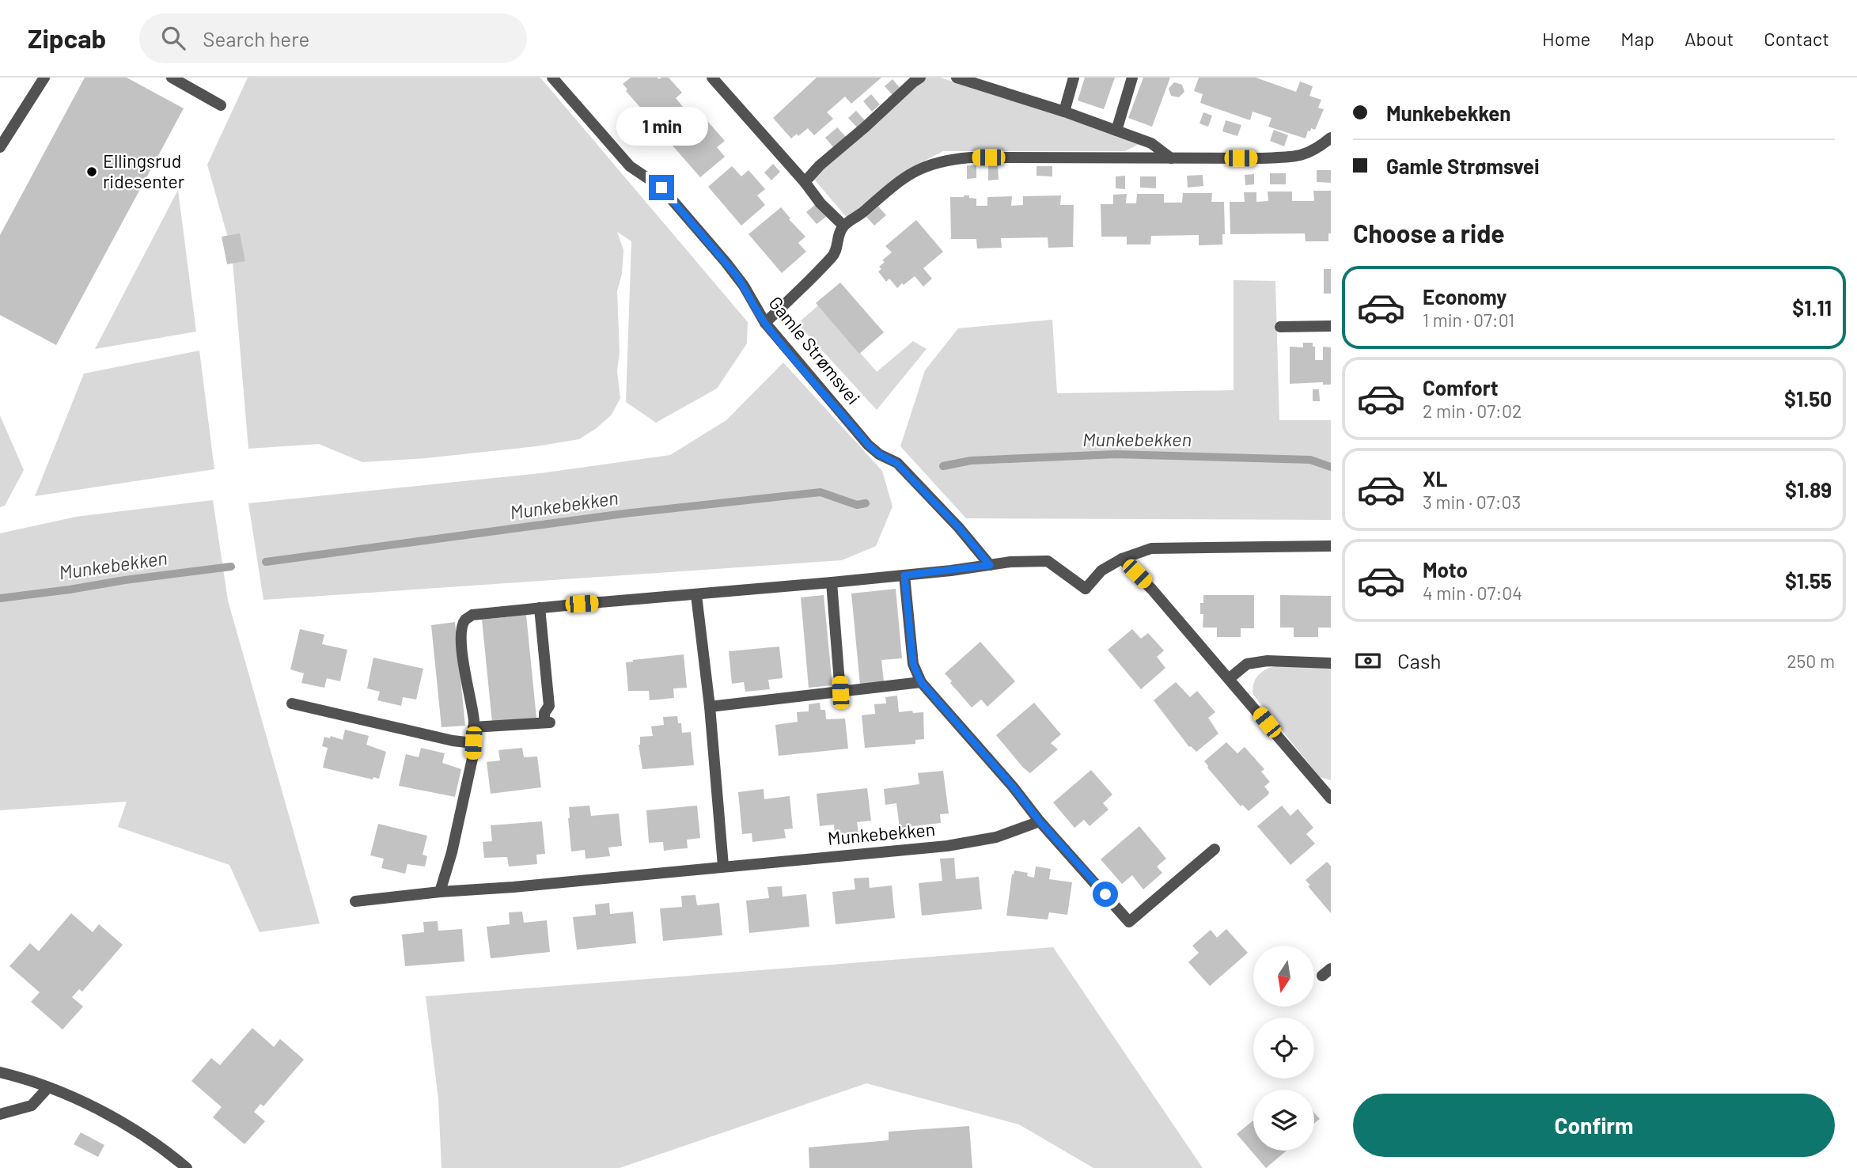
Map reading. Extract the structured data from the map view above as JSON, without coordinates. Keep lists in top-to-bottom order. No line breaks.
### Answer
{"streets":{"street":["Gamle Strømsvei","Munkebekken"]},"water":["Munkebekken"],"places":["Ellingsrud ridesenter"],"north":"bottom","page":{"header":"Zipcab","search":"Search here","nav":["Home","Map","About","Contact"],"banner":["Munkebekken","Gamle Strømsvei"],"bubble":"1 min","heading":"Choose a ride","list":[{"name":"Economy","note":"1 min · 07:01","value":"$1.11"},{"name":"Comfort","note":"2 min · 07:02","value":"$1.50"},{"name":"XL","note":"3 min · 07:03","value":"$1.89"},{"name":"Moto","note":"4 min · 07:04","value":"$1.55"}],"pay":["Cash","250 m"],"buttons":"Confirm"}}
